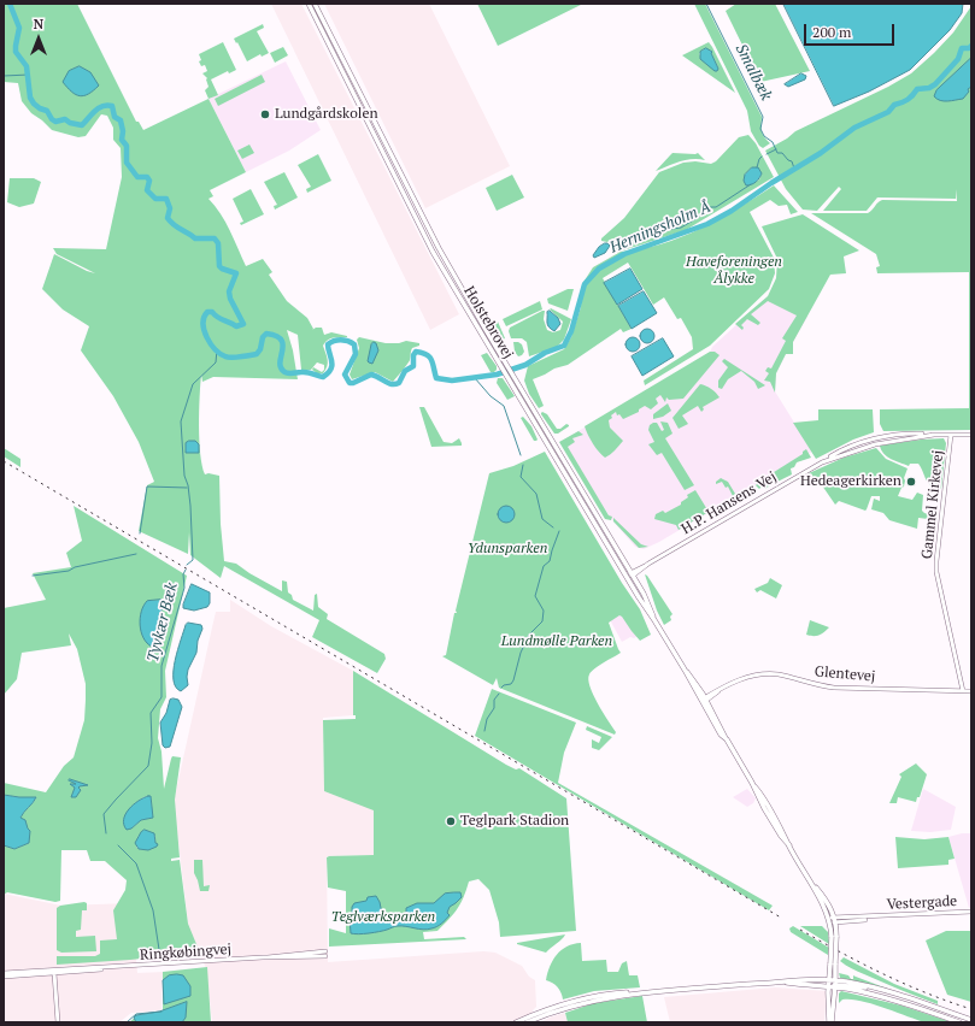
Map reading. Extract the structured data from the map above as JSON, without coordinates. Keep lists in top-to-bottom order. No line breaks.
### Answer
{"streets":{"main road":["Holstebrovej"],"street":["H.P. Hansens Vej","Gammel Kirkevej","Glentevej","Vestergade","Ringkøbingvej"]},"crossings":[["Holstebrovej","H.P. Hansens Vej"],["Holstebrovej","Glentevej"],["Holstebrovej","Vestergade"],["H.P. Hansens Vej","Gammel Kirkevej"],["Gammel Kirkevej","Glentevej"]],"water":["Smalbæk","Herningsholm Å","Tyvkær Bæk"],"parks":["Haveforeningen Ålykke","Ydunsparken","Lundmølle Parken","Teglværksparken"],"places":["Lundgårdskolen","Hedeagerkirken","Teglpark Stadion"],"scale_bar":"200 m","north":"top"}
